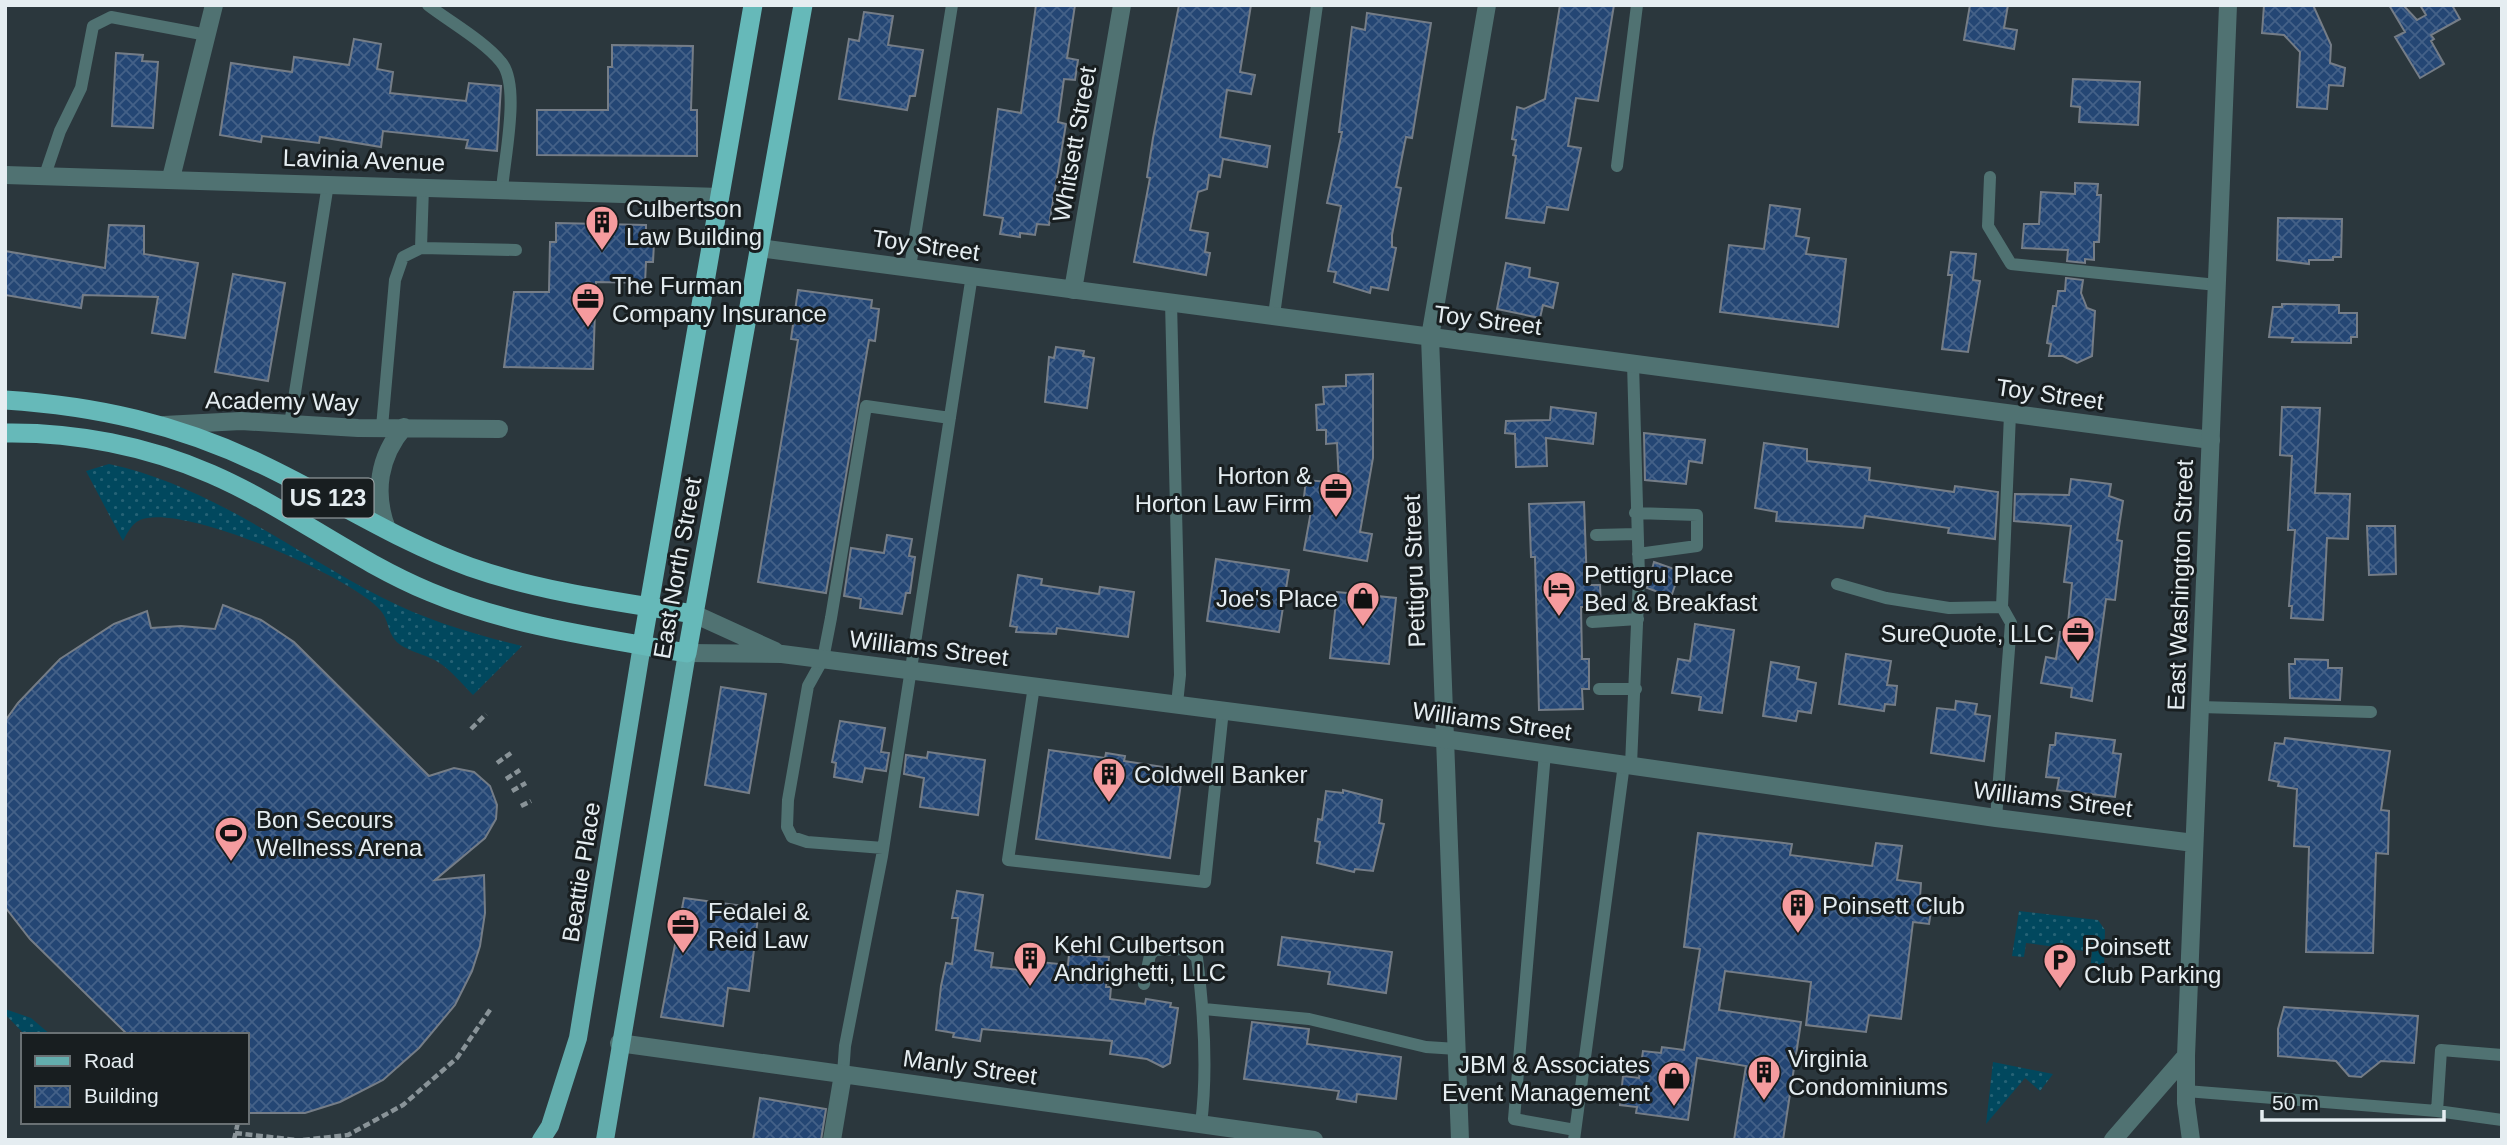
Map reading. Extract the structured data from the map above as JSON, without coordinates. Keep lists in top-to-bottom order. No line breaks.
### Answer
{"streets":{"highway":["US 123","East North Street","Beattie Place"],"street":["Whitsett Street","Lavinia Avenue","Toy Street","Academy Way","Pettigru Street","East Washington Street","Williams Street","Manly Street"]},"crossings":[["Whitsett Street","Toy Street"],["Lavinia Avenue","East North Street"],["Toy Street","East North Street"],["Toy Street","Pettigru Street"],["Toy Street","East Washington Street"],["Academy Way","US 123"],["US 123","East North Street"],["US 123","Williams Street"],["US 123","Beattie Place"],["East North Street","Williams Street"],["East North Street","Beattie Place"],["East North Street","Manly Street"],["Pettigru Street","Williams Street"],["East Washington Street","Williams Street"]],"places":{"building":["Culbertson Law Building","Coldwell Banker","Poinsett Club","Kehl Culbertson Andrighetti, LLC","Virginia Condominiums"],"office":["The Furman Company Insurance","Horton & Horton Law Firm","SureQuote, LLC","Fedalei & Reid Law"],"hotel":["Pettigru Place Bed & Breakfast"],"shop":["Joe's Place","JBM & Associates Event Management"],"sports":["Bon Secours Wellness Arena"],"parking":["Poinsett Club Parking"]},"legend":["Road","Building"],"scale_bar":"50 m"}
